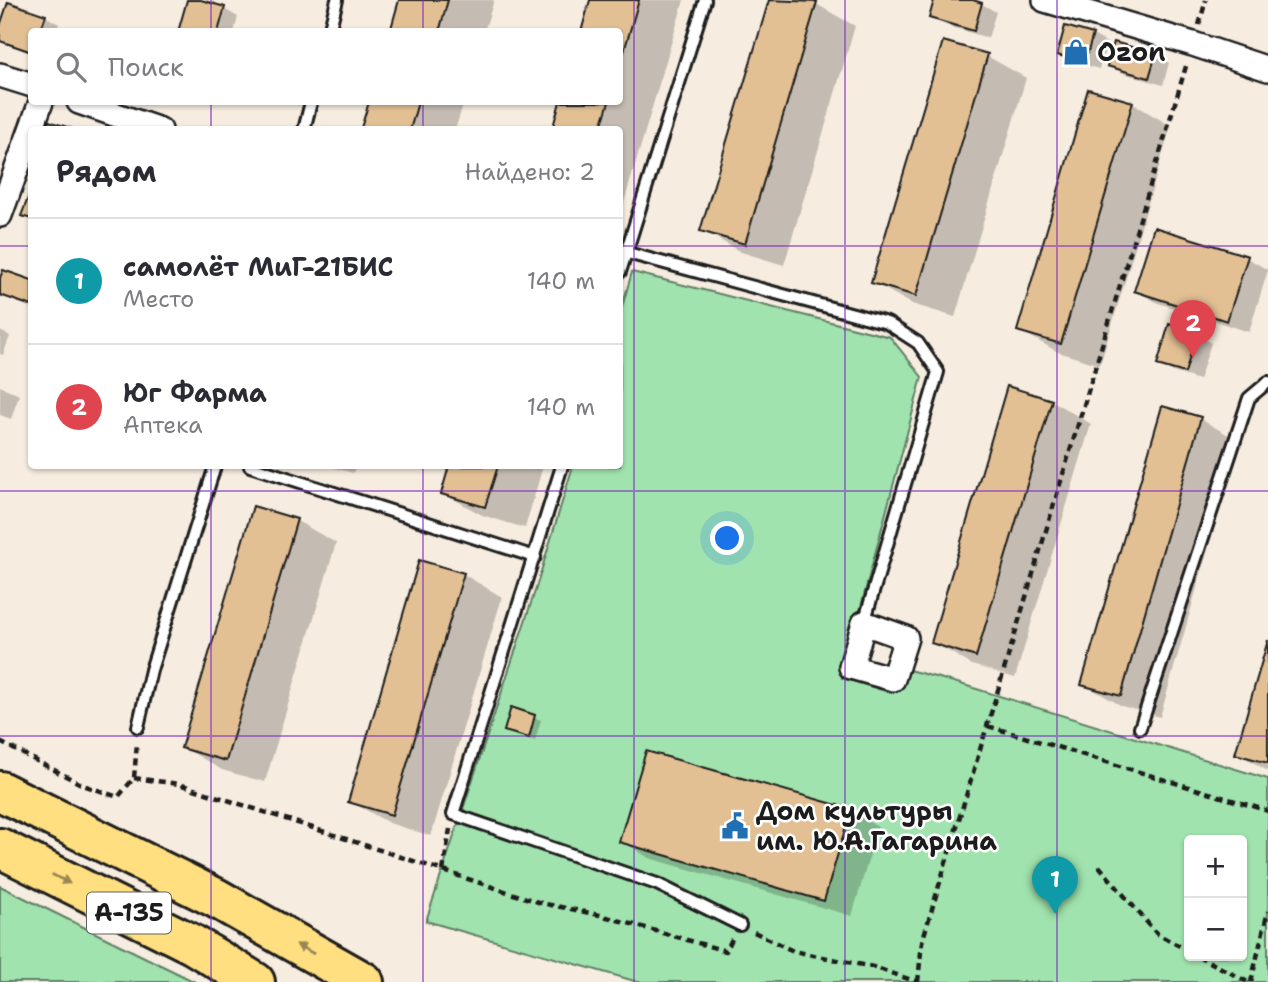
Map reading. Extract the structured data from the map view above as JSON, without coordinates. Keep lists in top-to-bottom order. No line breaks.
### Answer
{"streets":{"highway":["А-135"]},"places":{"shop":["Ozon"],"public building":["Дом культуры им. Ю.А.Гагарина"]},"page":{"search":"Поиск","heading":["Рядом","Найдено: 2"],"list":[{"mark":"1","name":"самолёт МиГ-21БИС","note":"Место","value":"140 m"},{"mark":"2","name":"Юг Фарма","note":"Аптека","value":"140 m"}],"pins":["2","1"],"map_buttons":["+","−"]}}
